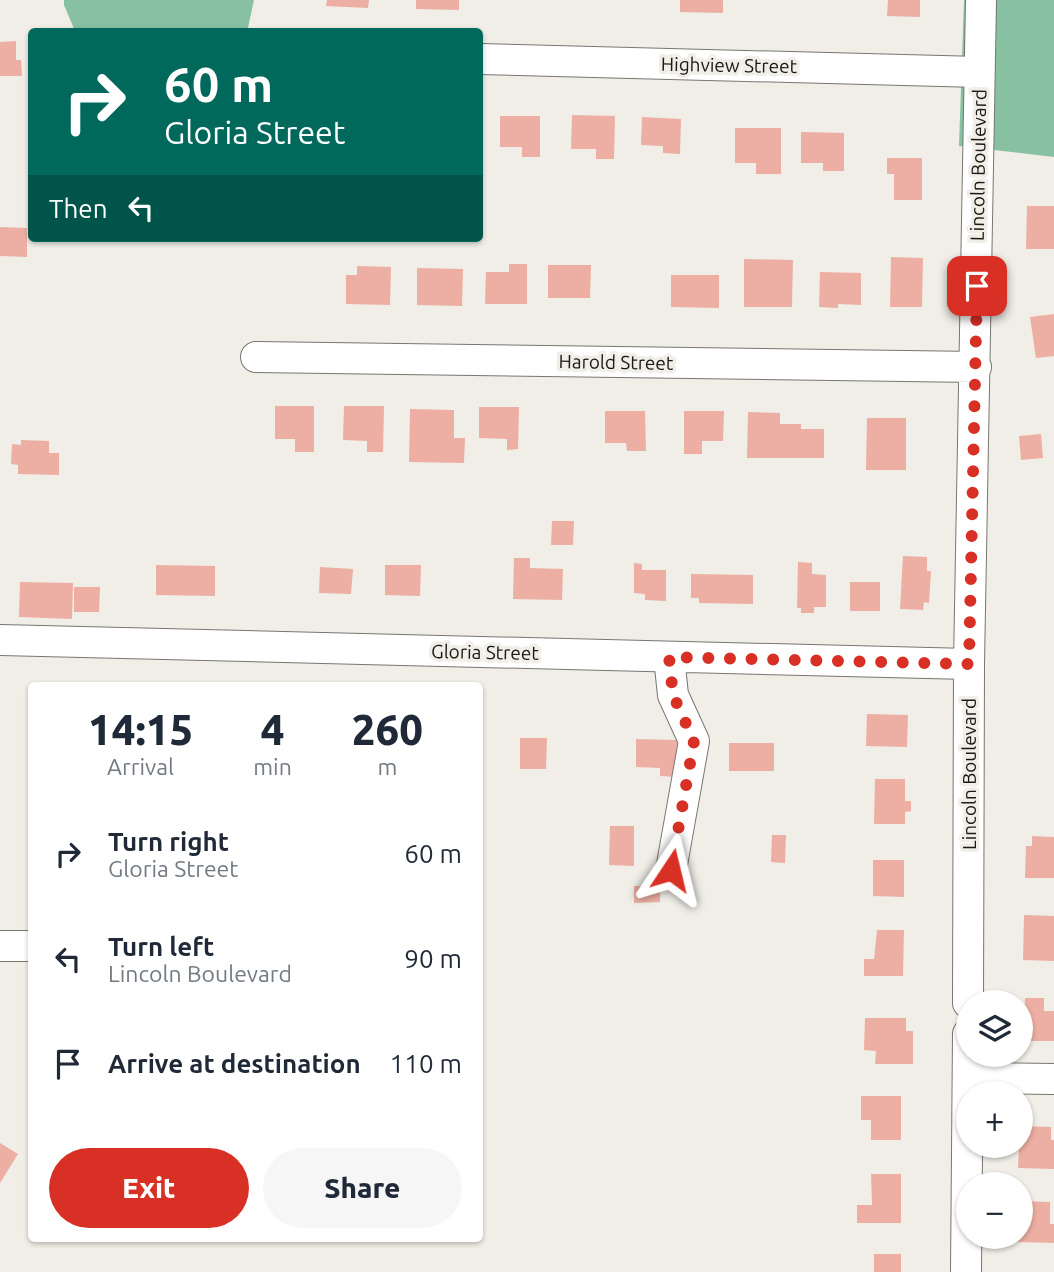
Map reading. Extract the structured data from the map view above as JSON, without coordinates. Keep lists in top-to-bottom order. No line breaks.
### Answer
{"streets":{"street":["Highview Street","Lincoln Boulevard","Harold Street","Gloria Street"]},"crossings":[["Highview Street","Lincoln Boulevard"],["Lincoln Boulevard","Harold Street"],["Lincoln Boulevard","Gloria Street"]],"page":{"turn":["60 m","Gloria Street"],"then":"Then","eta":["14:15","Arrival","4","min","260","m"],"list":[{"name":"Turn right","note":"Gloria Street","value":"60 m"},{"name":"Turn left","note":"Lincoln Boulevard","value":"90 m"},{"name":"Arrive at destination","value":"110 m"}],"map_buttons":["+","−"],"buttons":["Exit","Share"]}}
